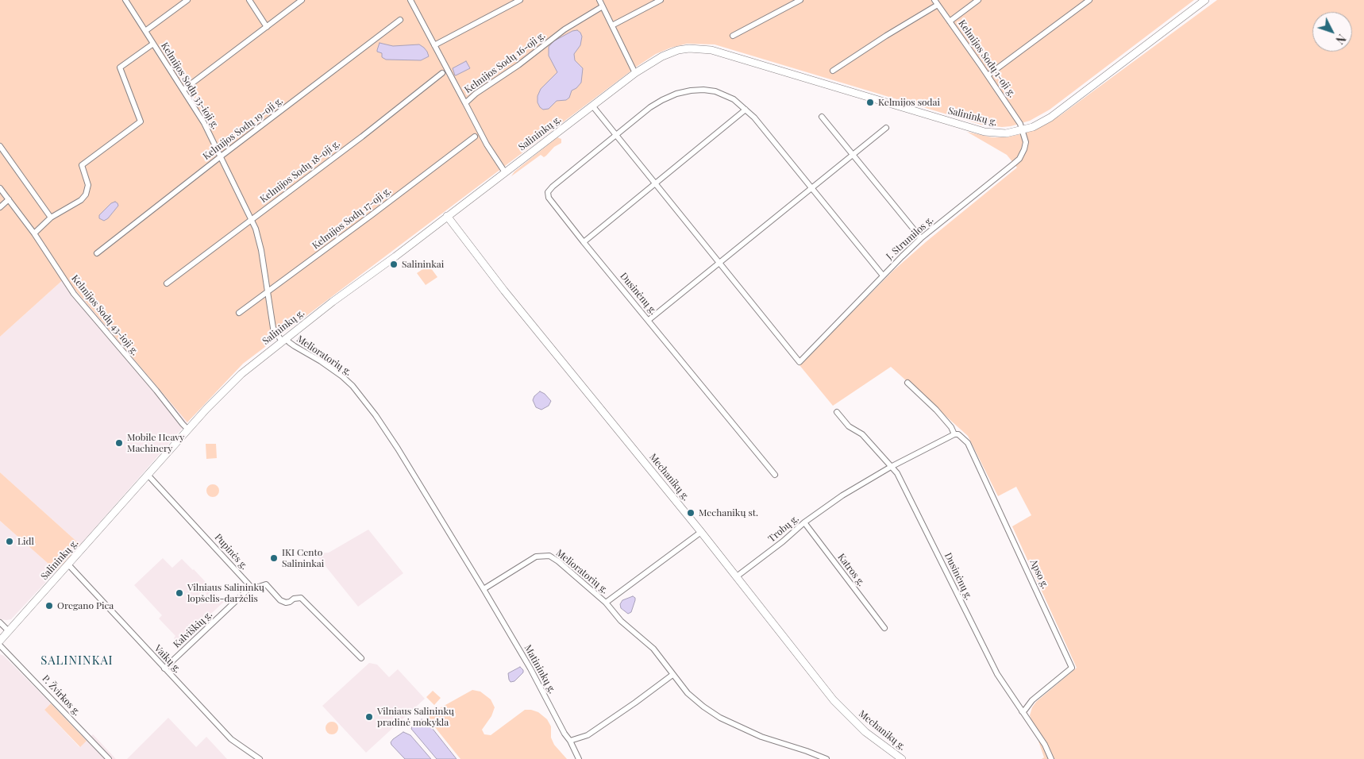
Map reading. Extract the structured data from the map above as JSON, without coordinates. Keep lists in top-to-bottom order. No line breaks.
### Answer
{"streets":{"main road":["Salininkų g.","Mechanikų g."],"street":["Kelmijos Sodų 1-oji g.","Kelmijos Sodų 16-oji g.","Kelmijos Sodų 33-ioji g.","Kelmijos Sodų 19-oji g.","Kelmijos Sodų 18-oji g.","Kelmijos Sodų 17-oji g.","J. Strumilos g.","Dusinėnų g.","Kelmijos Sodų 43-ioji g.","Melioratorių g.","Trobų g.","Pupinės g.","Katros g.","Apso g.","Kalviškių g.","Vaikų g.","Matininkų g.","P. Žvirkos g."]},"crossings":[["Kelmijos Sodų 1-oji g.","Salininkų g."],["Kelmijos Sodų 1-oji g.","J. Strumilos g."],["Kelmijos Sodų 16-oji g.","Salininkų g."],["Kelmijos Sodų 33-ioji g.","Salininkų g."],["Kelmijos Sodų 33-ioji g.","Kelmijos Sodų 19-oji g."],["Kelmijos Sodų 33-ioji g.","Kelmijos Sodų 18-oji g."],["Kelmijos Sodų 33-ioji g.","Kelmijos Sodų 17-oji g."],["Kelmijos Sodų 33-ioji g.","Melioratorių g."],["Salininkų g.","J. Strumilos g."],["Salininkų g.","Kelmijos Sodų 43-ioji g."],["Salininkų g.","Melioratorių g."],["Salininkų g.","Mechanikų g."],["Salininkų g.","Pupinės g."],["Salininkų g.","Vaikų g."],["J. Strumilos g.","Dusinėnų g."],["Dusinėnų g.","Trobų g."],["Dusinėnų g.","Apso g."],["Melioratorių g.","Matininkų g."],["Mechanikų g.","Trobų g."],["Trobų g.","Katros g."],["Pupinės g.","Kalviškių g."],["Kalviškių g.","Vaikų g."]],"districts":["SALININKAI"],"places":["Kelmijos sodai","Salininkai","Mobile Heavy Machinery","Mechanikų st.","Lidl","IKI Cento Salininkai","Vilniaus Salininkų lopšelis-darželis","Oregano Pica","Vilniaus Salininkų pradinė mokykla"],"north":"bottom right"}
